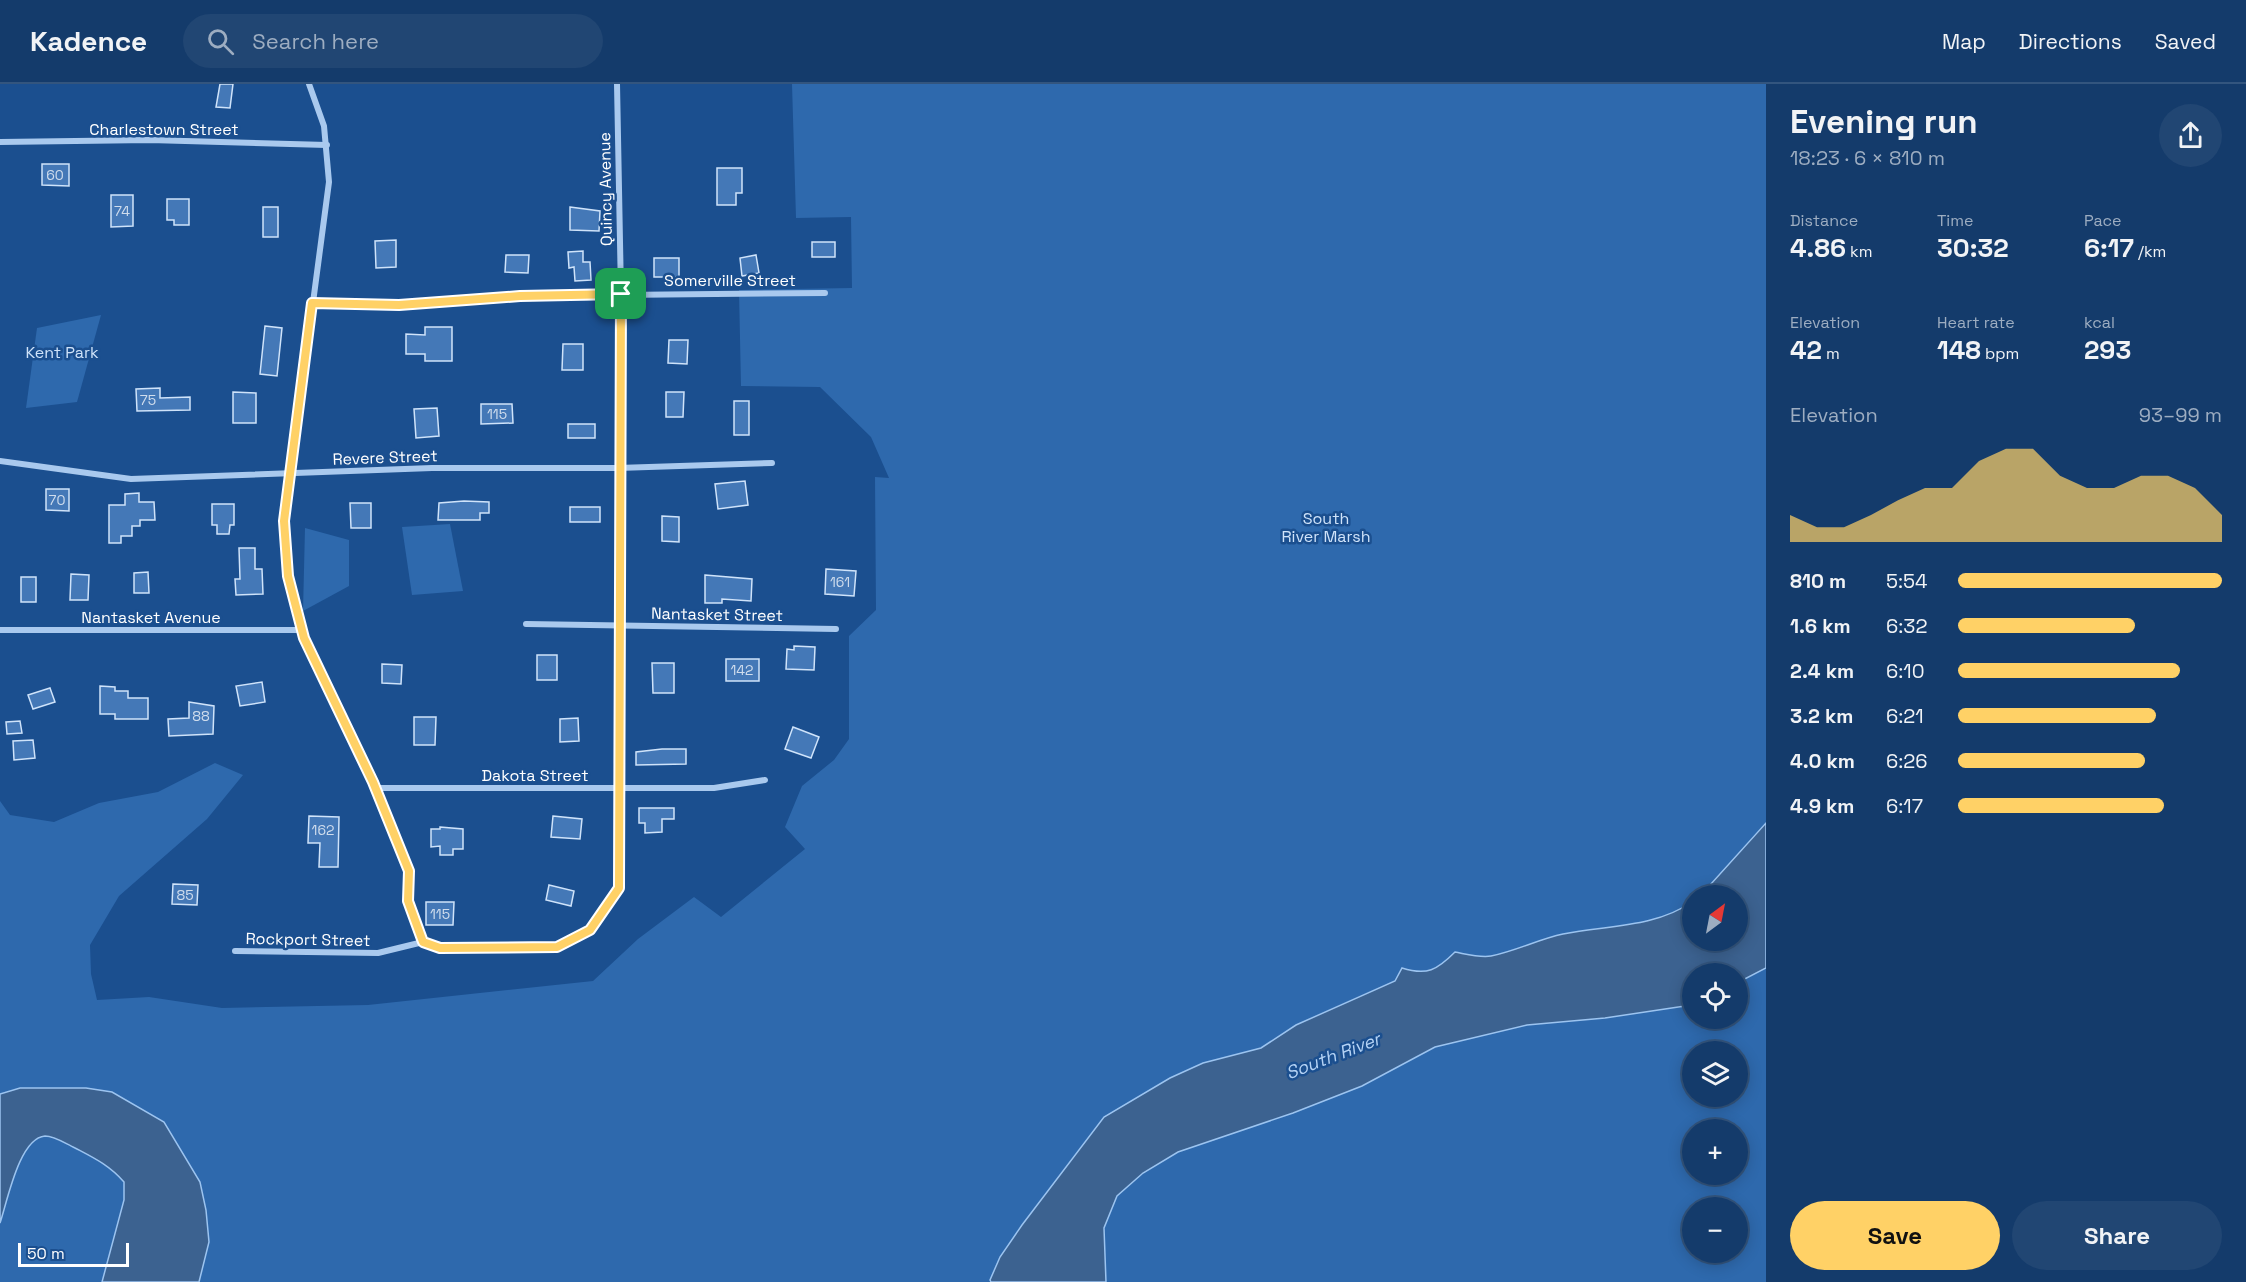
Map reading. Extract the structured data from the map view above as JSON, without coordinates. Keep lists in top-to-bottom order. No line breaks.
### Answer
{"streets":{"street":["Charlestown Street","Quincy Avenue","Somerville Street","Revere Street","Nantasket Street","Nantasket Avenue","Dakota Street","Rockport Street"]},"crossings":[["Quincy Avenue","Somerville Street"],["Quincy Avenue","Revere Street"],["Quincy Avenue","Nantasket Street"],["Quincy Avenue","Dakota Street"],["Quincy Avenue","Rockport Street"]],"water":["South River"],"parks":["Kent Park","South River Marsh"],"house_numbers":["60","74","75","115","70","161","142","88","162","85","115"],"scale_bar":"50 m","north":"top right","page":{"header":"Kadence","search":"Search here","nav":["Map","Directions","Saved"],"heading":["Evening run","18:23 · 6 × 810 m"],"stats":[["Distance","4.86 km"],["Time","30:32"],["Pace","6:17 /km"],["Elevation","42 m"],["Heart rate","148 bpm"],["kcal","293"]],"chart":["Elevation","93–99 m"],"list":[{"name":"810 m","note":"5:54"},{"name":"1.6 km","note":"6:32"},{"name":"2.4 km","note":"6:10"},{"name":"3.2 km","note":"6:21"},{"name":"4.0 km","note":"6:26"},{"name":"4.9 km","note":"6:17"}],"map_buttons":["+","−"],"buttons":["Save","Share"],"scale":"50 m"}}
